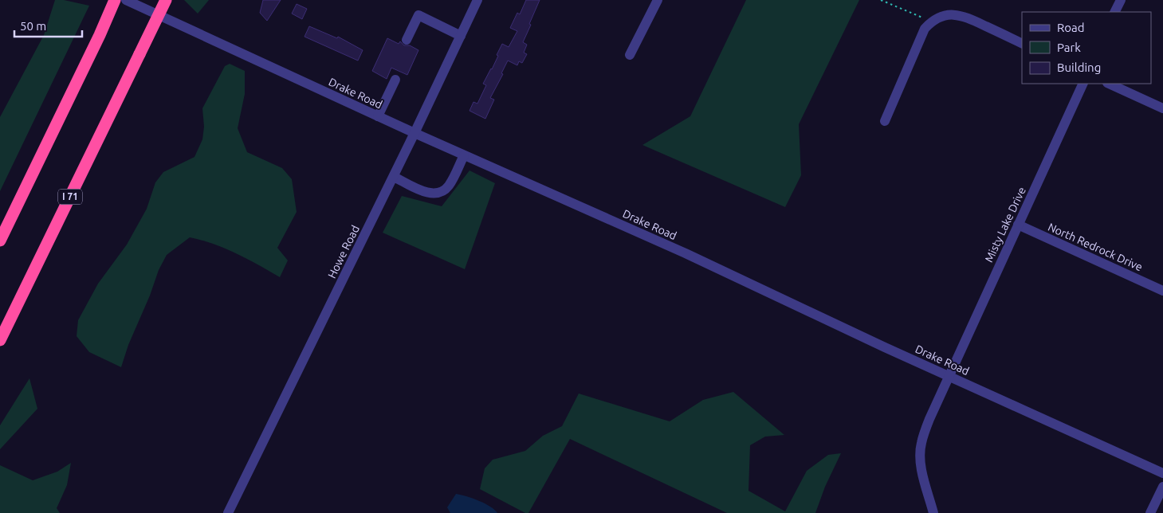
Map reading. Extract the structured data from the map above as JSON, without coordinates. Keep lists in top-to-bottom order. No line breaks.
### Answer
{"streets":{"highway":["I 71"],"street":["Drake Road","Misty Lake Drive","North Redrock Drive","Howe Road"]},"crossings":[["Drake Road","Misty Lake Drive"],["Drake Road","Howe Road"],["Misty Lake Drive","North Redrock Drive"]],"legend":["Road","Park","Building"],"scale_bar":"50 m"}
